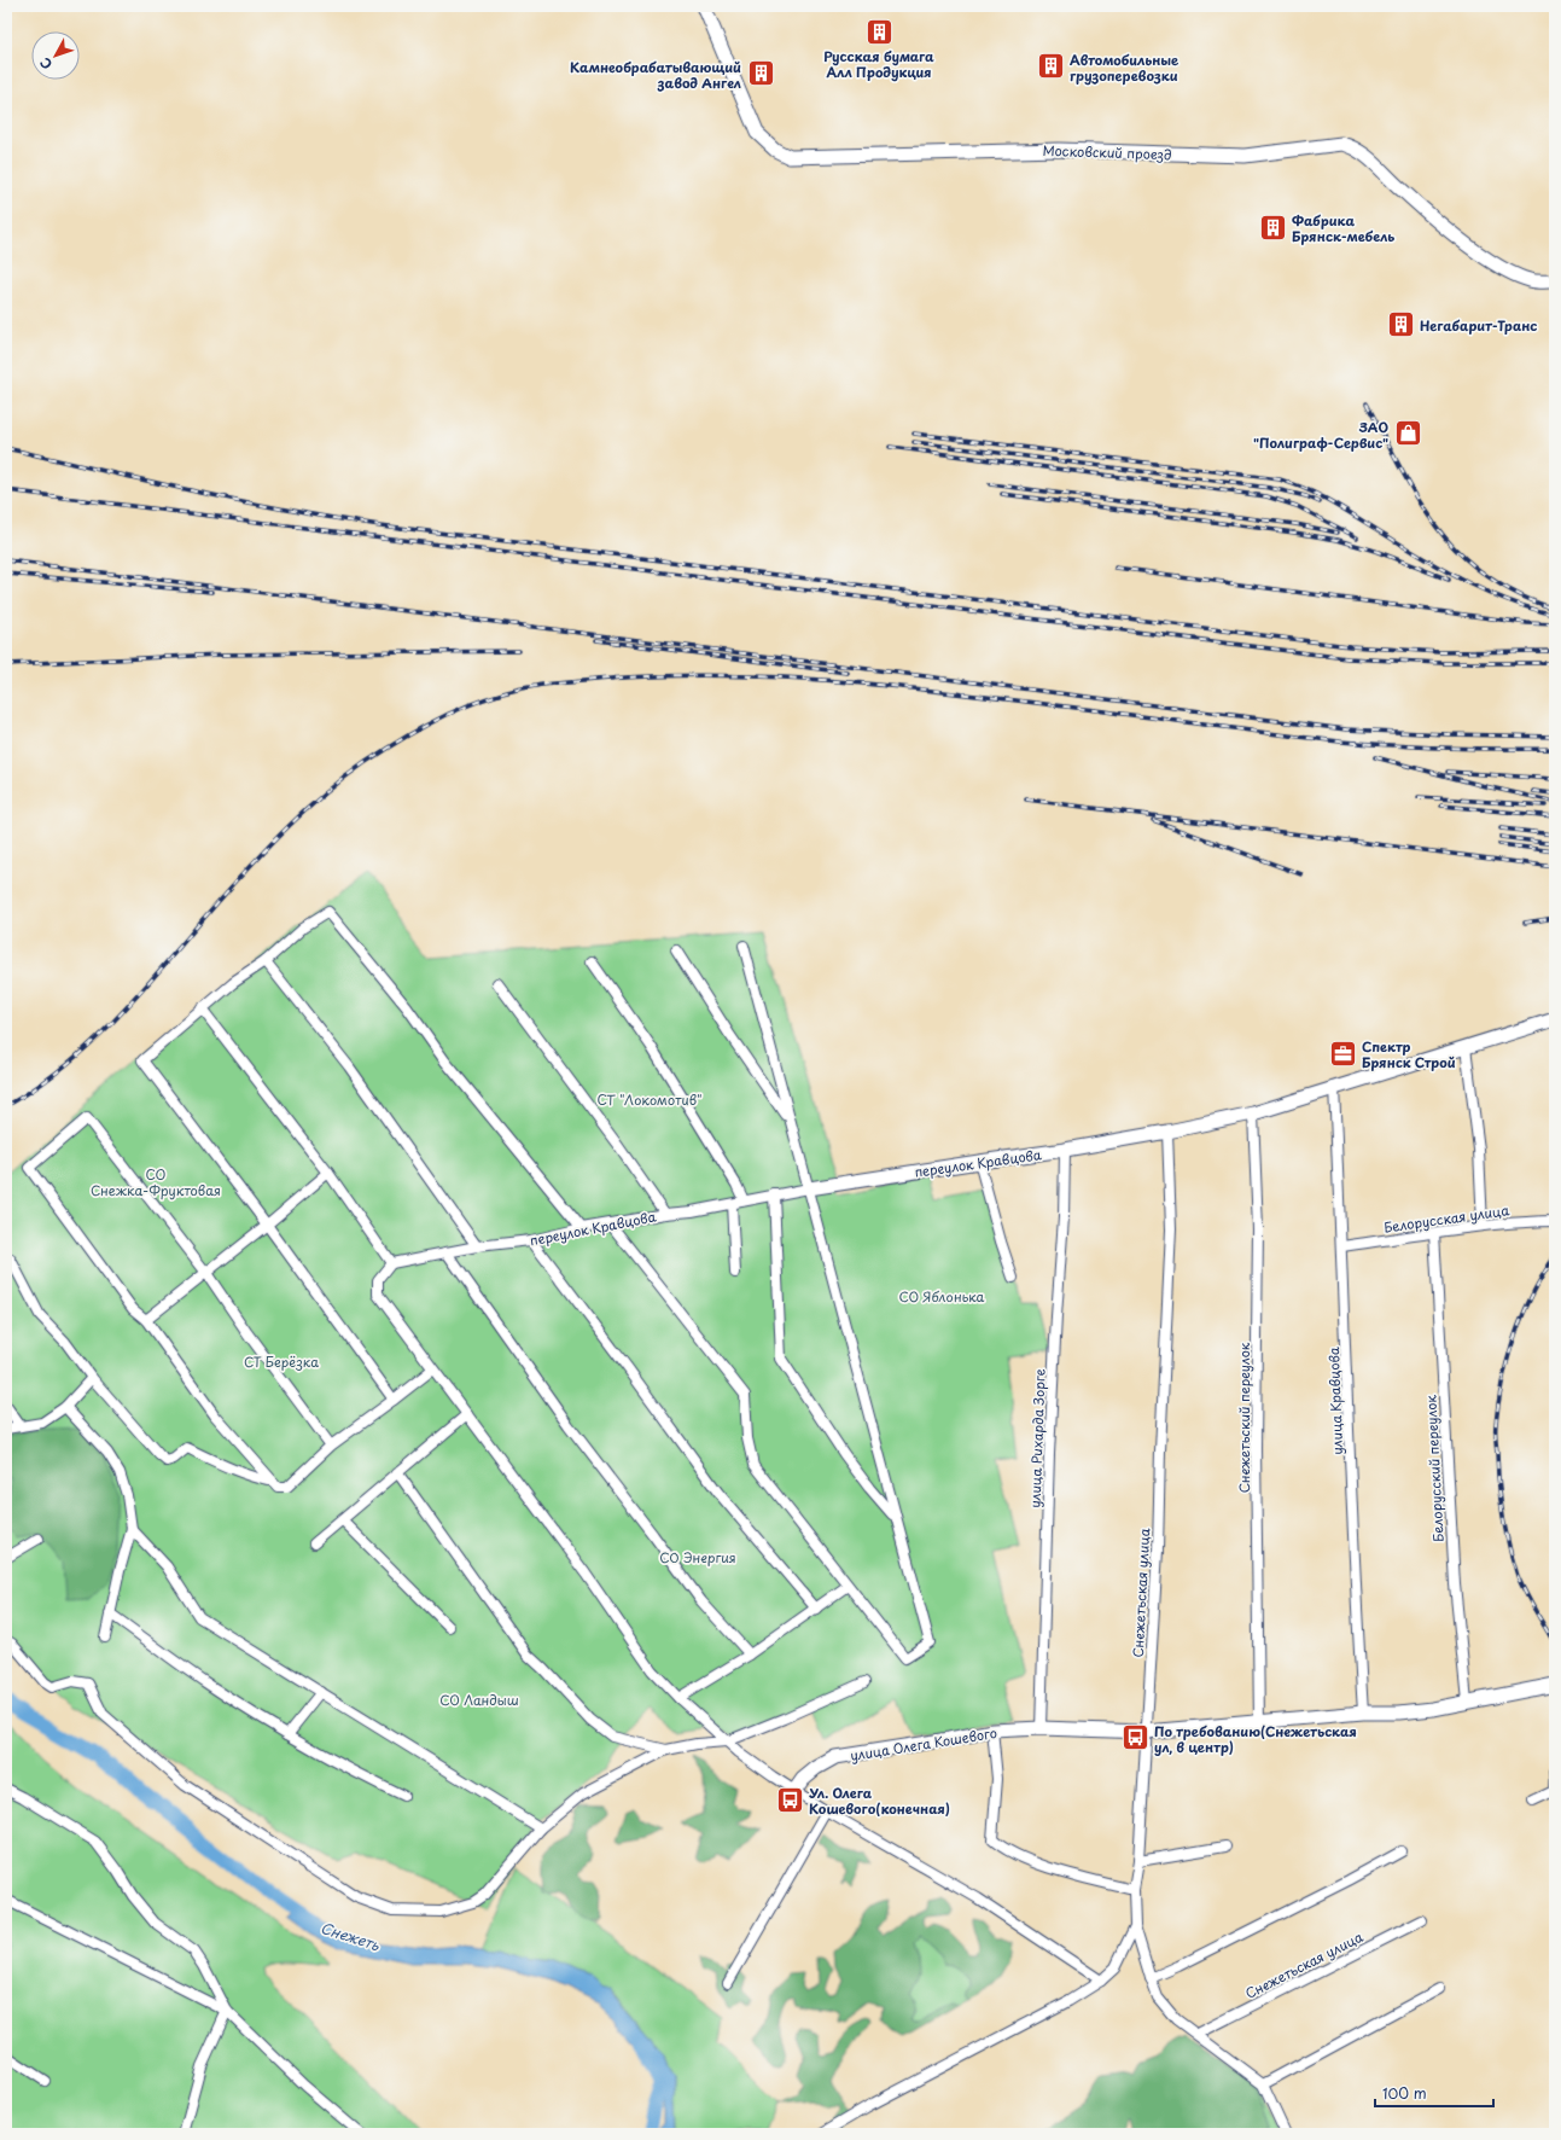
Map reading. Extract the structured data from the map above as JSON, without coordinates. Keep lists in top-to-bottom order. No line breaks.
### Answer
{"streets":{"street":["Московский проезд","переулок Кравцова","Белорусская улица","улица Кравцова","Снежетьский переулок","улица Рихарда Зорге","Белорусский переулок","Снежетьская улица","улица Олега Кошевого"]},"crossings":[["переулок Кравцова","улица Кравцова"],["переулок Кравцова","Снежетьский переулок"],["переулок Кравцова","улица Рихарда Зорге"],["переулок Кравцова","Снежетьская улица"],["Белорусская улица","улица Кравцова"],["Белорусская улица","Белорусский переулок"],["улица Кравцова","улица Олега Кошевого"],["Снежетьский переулок","улица Олега Кошевого"],["улица Рихарда Зорге","улица Олега Кошевого"],["Белорусский переулок","улица Олега Кошевого"],["Снежетьская улица","улица Олега Кошевого"]],"water":["Снежеть"],"parks":["СТ \"Локомотив\"","СО Снежка-Фруктовая","СО Яблонька","СТ Берёзка","СО Энергия","СО Ландыш"],"places":{"building":["Русская бумага Алл Продукция","Автомобильные грузоперевозки","Камнеобрабатывающий завод Ангел","Фабрика Брянск-мебель","Негабарит-Транс"],"shop":["ЗАО \"Полиграф-Сервис\""],"office":["Спектр Брянск Строй"],"bus stop":["По требованию(Снежетьская ул, в центр)","Ул. Олега Кошевого(конечная)"]},"scale_bar":"100 m","north":"bottom left"}
